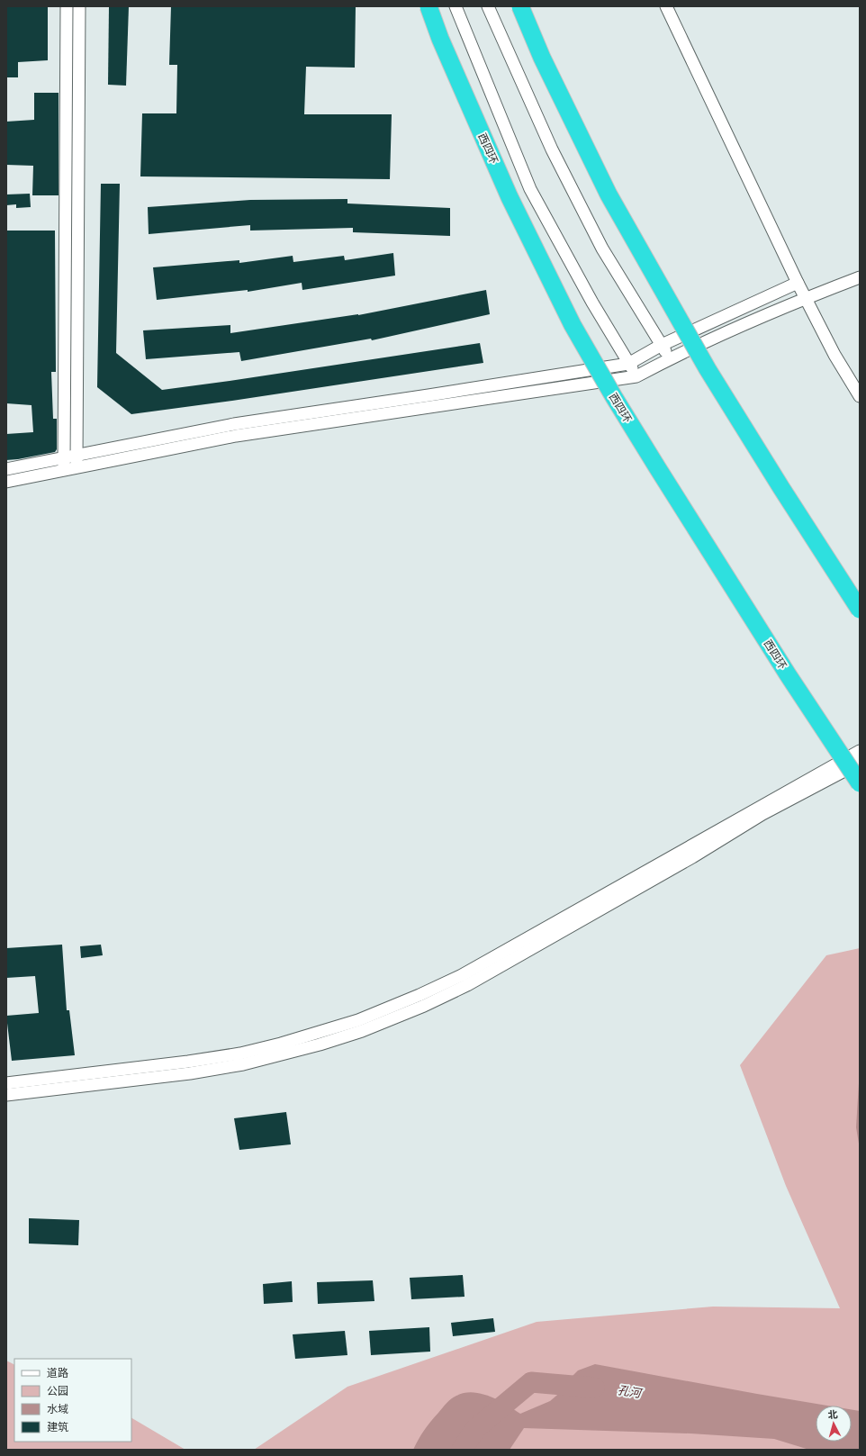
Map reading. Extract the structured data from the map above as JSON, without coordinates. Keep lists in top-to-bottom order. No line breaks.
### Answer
{"streets":{"highway":["西四环"]},"water":["孔河"],"legend":["道路","公园","水域","建筑"],"north":"top"}
